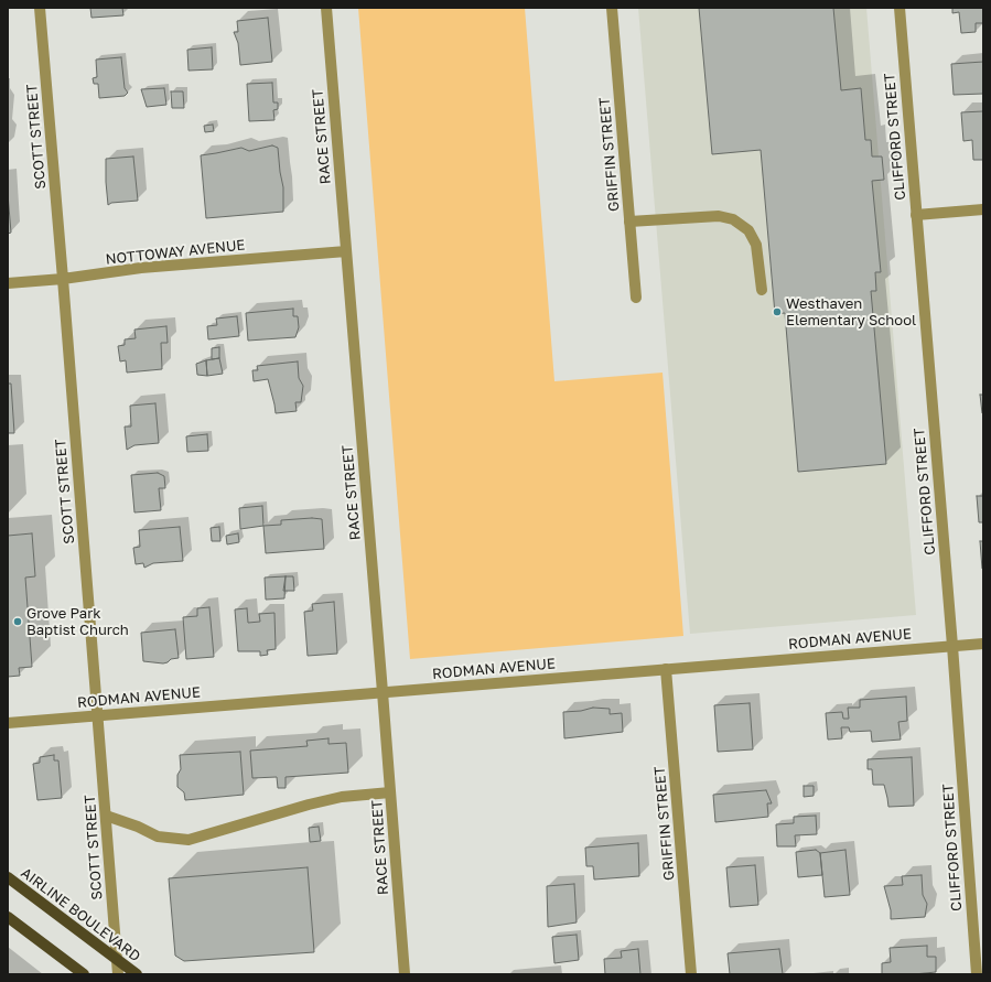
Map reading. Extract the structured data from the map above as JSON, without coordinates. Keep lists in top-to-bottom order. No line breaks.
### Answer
{"streets":{"main road":["AIRLINE BOULEVARD"],"street":["SCOTT STREET","RACE STREET","CLIFFORD STREET","GRIFFIN STREET","NOTTOWAY AVENUE","RODMAN AVENUE"]},"crossings":[["SCOTT STREET","NOTTOWAY AVENUE"],["SCOTT STREET","RODMAN AVENUE"],["SCOTT STREET","AIRLINE BOULEVARD"],["RACE STREET","NOTTOWAY AVENUE"],["RACE STREET","RODMAN AVENUE"],["CLIFFORD STREET","RODMAN AVENUE"],["GRIFFIN STREET","RODMAN AVENUE"]],"places":["Westhaven Elementary School","Grove Park Baptist Church"]}
